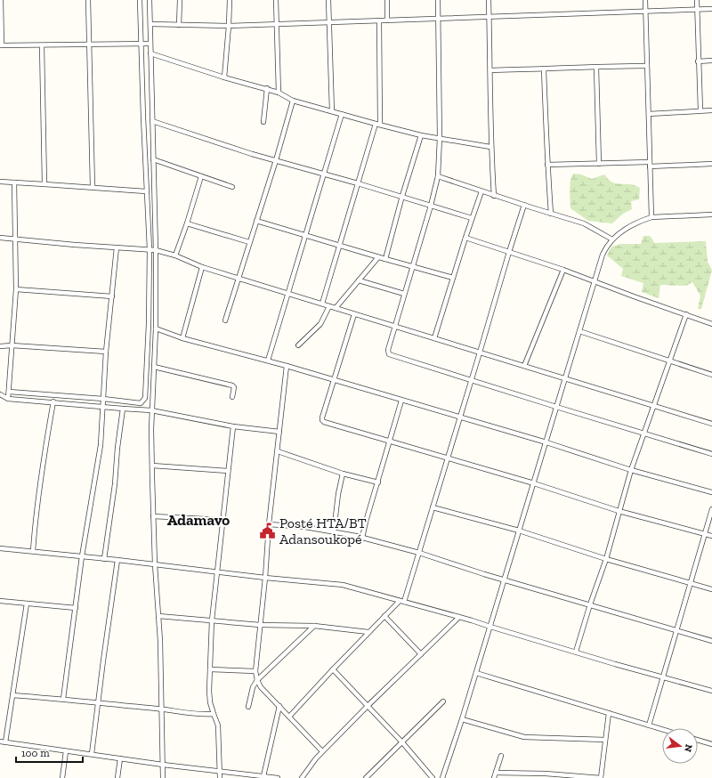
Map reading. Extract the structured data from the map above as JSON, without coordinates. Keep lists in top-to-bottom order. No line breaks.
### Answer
{"districts":["Adamavo"],"places":{"public building":["Posté HTA/BT Adansoukopé"]},"scale_bar":"100 m","north":"right"}
